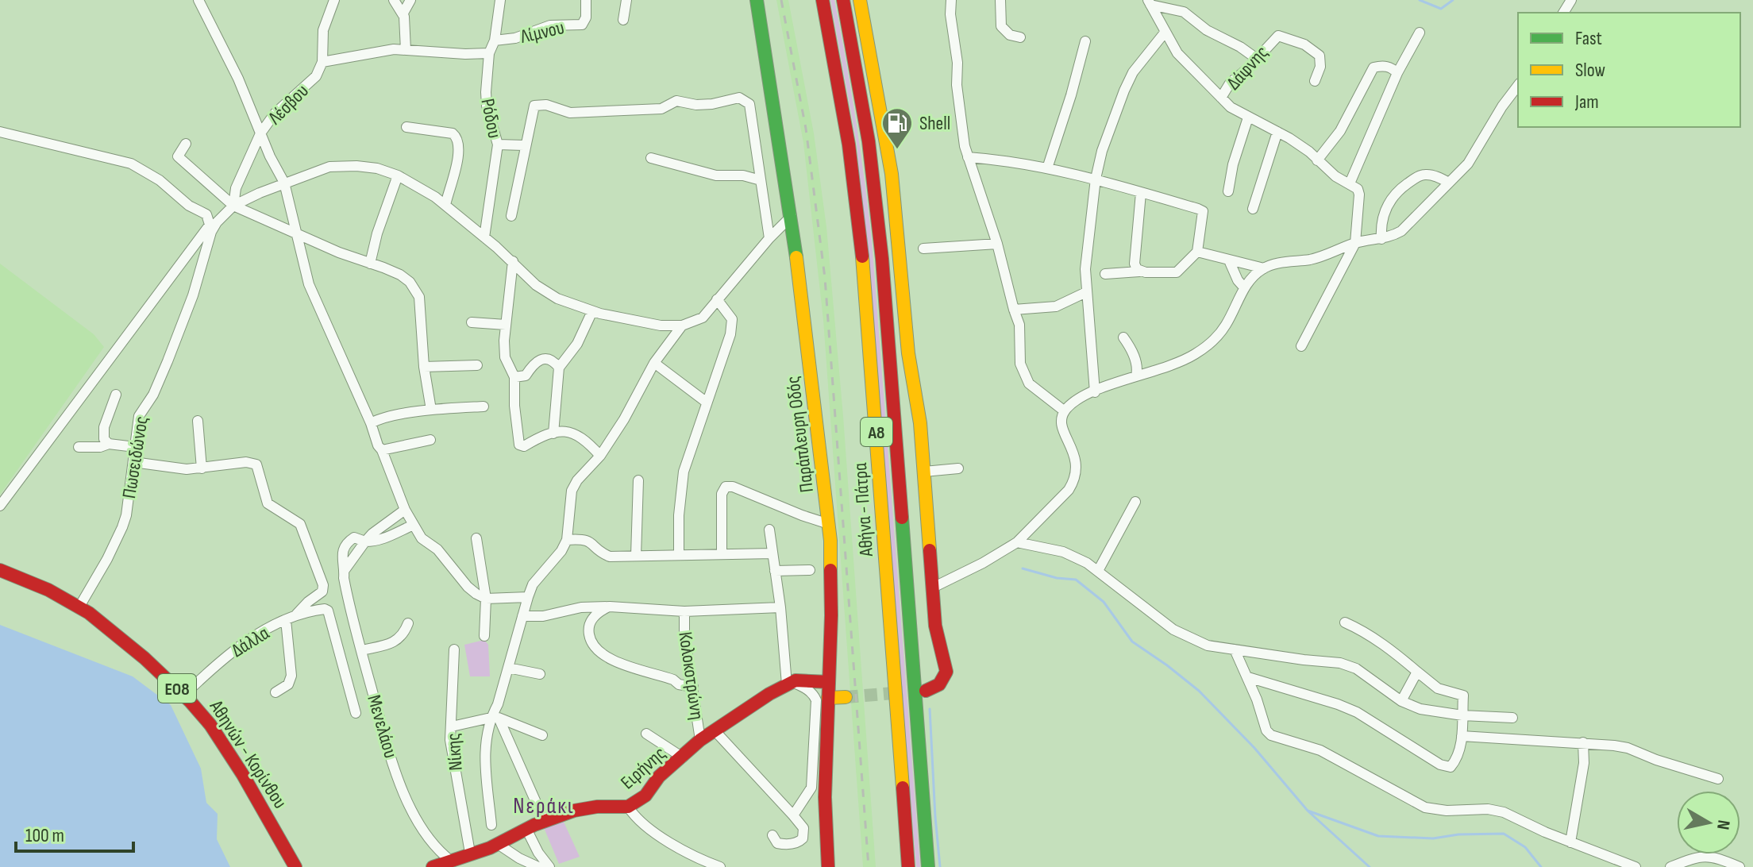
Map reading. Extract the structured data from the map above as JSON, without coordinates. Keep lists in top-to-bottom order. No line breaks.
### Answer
{"streets":{"main road":["Α8","Παράπλευρη Οδός","Αθήνα - Πάτρα","ΕΟ8","Αθηνών - Κορίνθου","Ειρήνης"],"street":["Λίμνου","Δάφνης","Λέσβου","Ρόδου","Πωσειδώνος","Δάλλα","Κολοκοτρώνη","Μενελάου","Νίκης"]},"crossings":[["Λίμνου","Ρόδου"],["Λέσβου","Πωσειδώνος"],["Πωσειδώνος","Αθηνών - Κορίνθου"],["Δάλλα","Αθηνών - Κορίνθου"],["Κολοκοτρώνη","Ειρήνης"],["Μενελάου","Ειρήνης"],["Νίκης","Ειρήνης"]],"districts":["Νεράκι"],"places":{"fuel station":["Shell"]},"legend":["Fast","Slow","Jam"],"scale_bar":"100 m","north":"right"}
